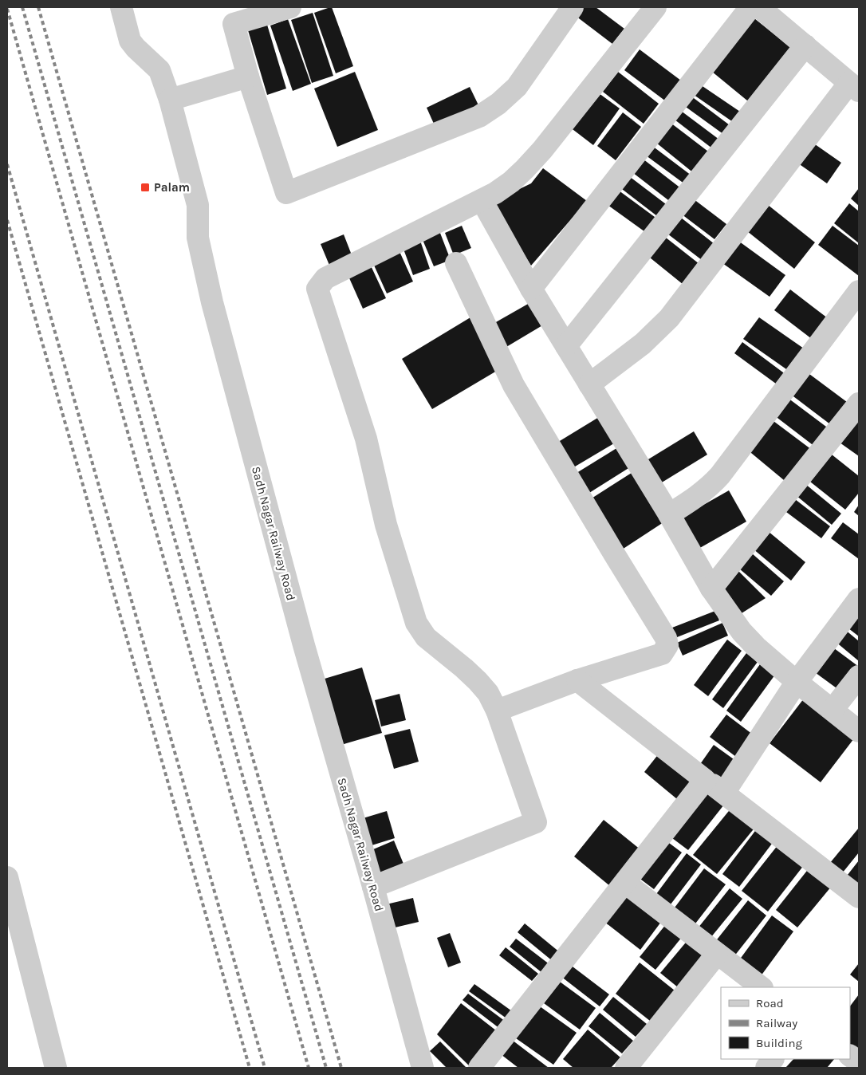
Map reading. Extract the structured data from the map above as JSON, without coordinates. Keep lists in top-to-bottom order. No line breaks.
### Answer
{"streets":{"street":["Sadh Nagar Railway Road"]},"places":{"transit":["Palam"]},"legend":["Road","Railway","Building"]}
